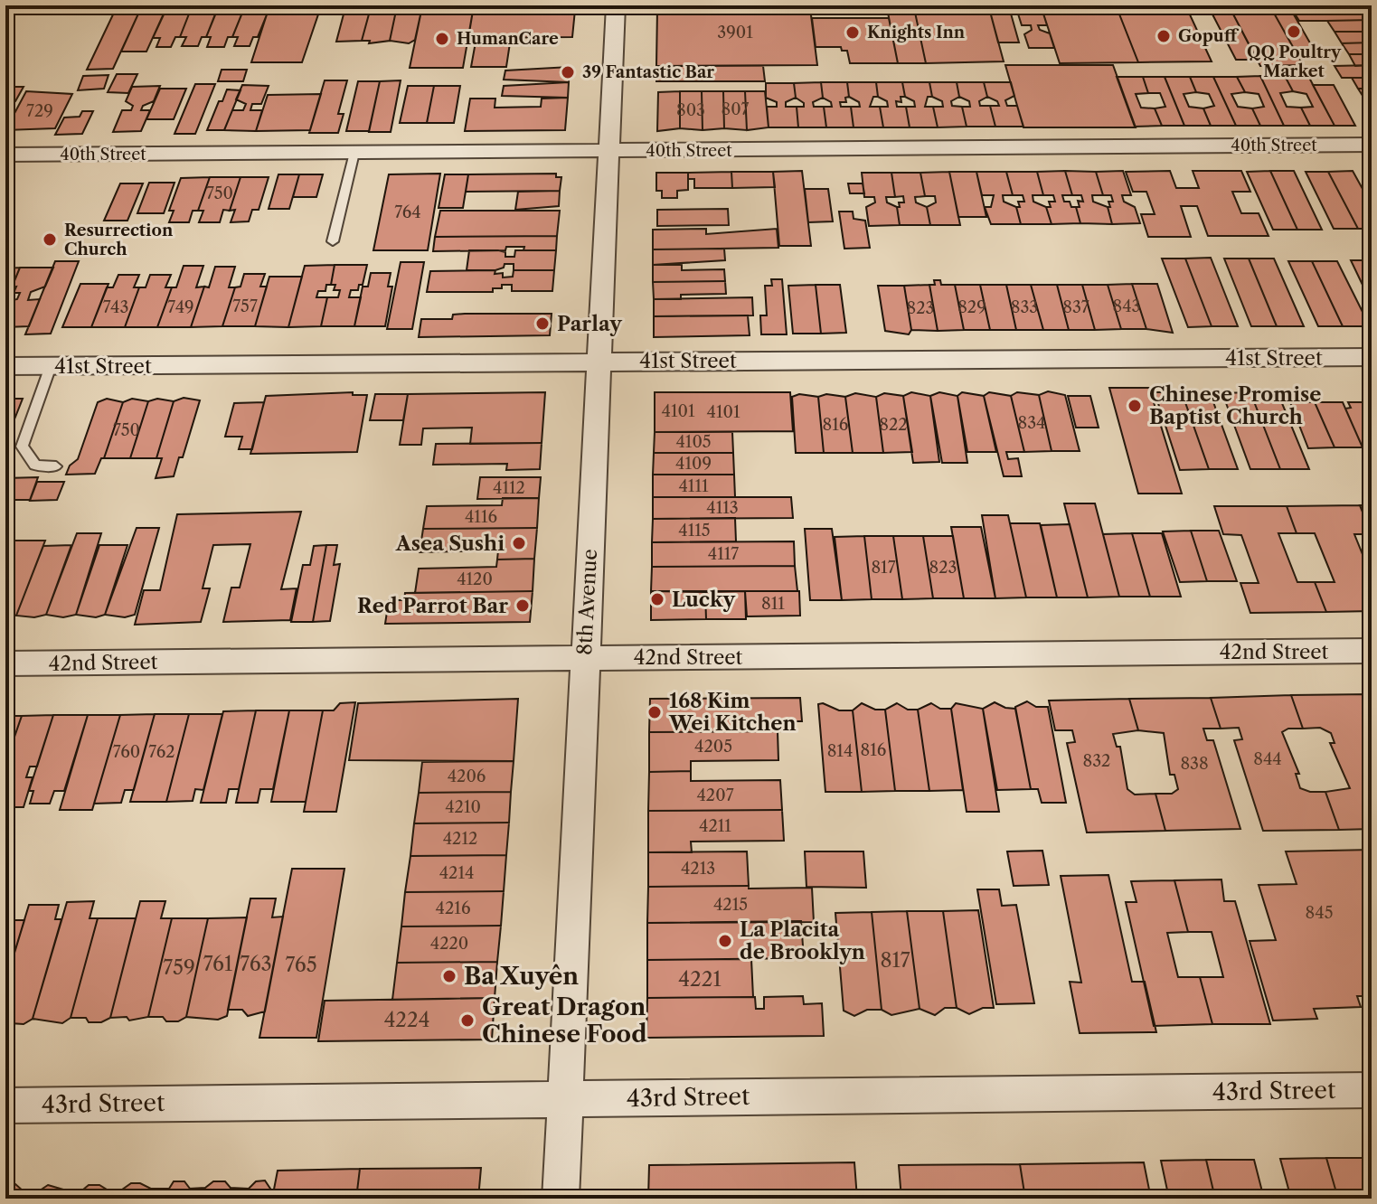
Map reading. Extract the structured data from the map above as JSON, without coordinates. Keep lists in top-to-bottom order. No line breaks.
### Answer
{"streets":{"street":["40th Street","41st Street","8th Avenue","42nd Street","43rd Street"]},"crossings":[["40th Street","8th Avenue"],["41st Street","8th Avenue"],["8th Avenue","42nd Street"],["8th Avenue","43rd Street"]],"places":["QQ Poultry Market","Knights Inn","Gopuff","HumanCare","39 Fantastic Bar","Resurrection Church","Parlay","Chinese Promise Baptist Church","Asea Sushi","Lucky","Red Parrot Bar","168 Kim Wei Kitchen","La Placita de Brooklyn","Ba Xuyên","Great Dragon Chinese Food"],"house_numbers":["3901","807","803","729","750","764","757","843","743","749","829","833","837","823","4101","4101","834","816","822","750","4105","4109","4111","4112","4113","4116","4115","4117","817","823","4120","811","4205","816","814","760","762","844","832","838","4206","4207","4210","4211","4212","4213","4214","4215","4216","845","4220","817","761","763","765","759","4221","4224"]}
